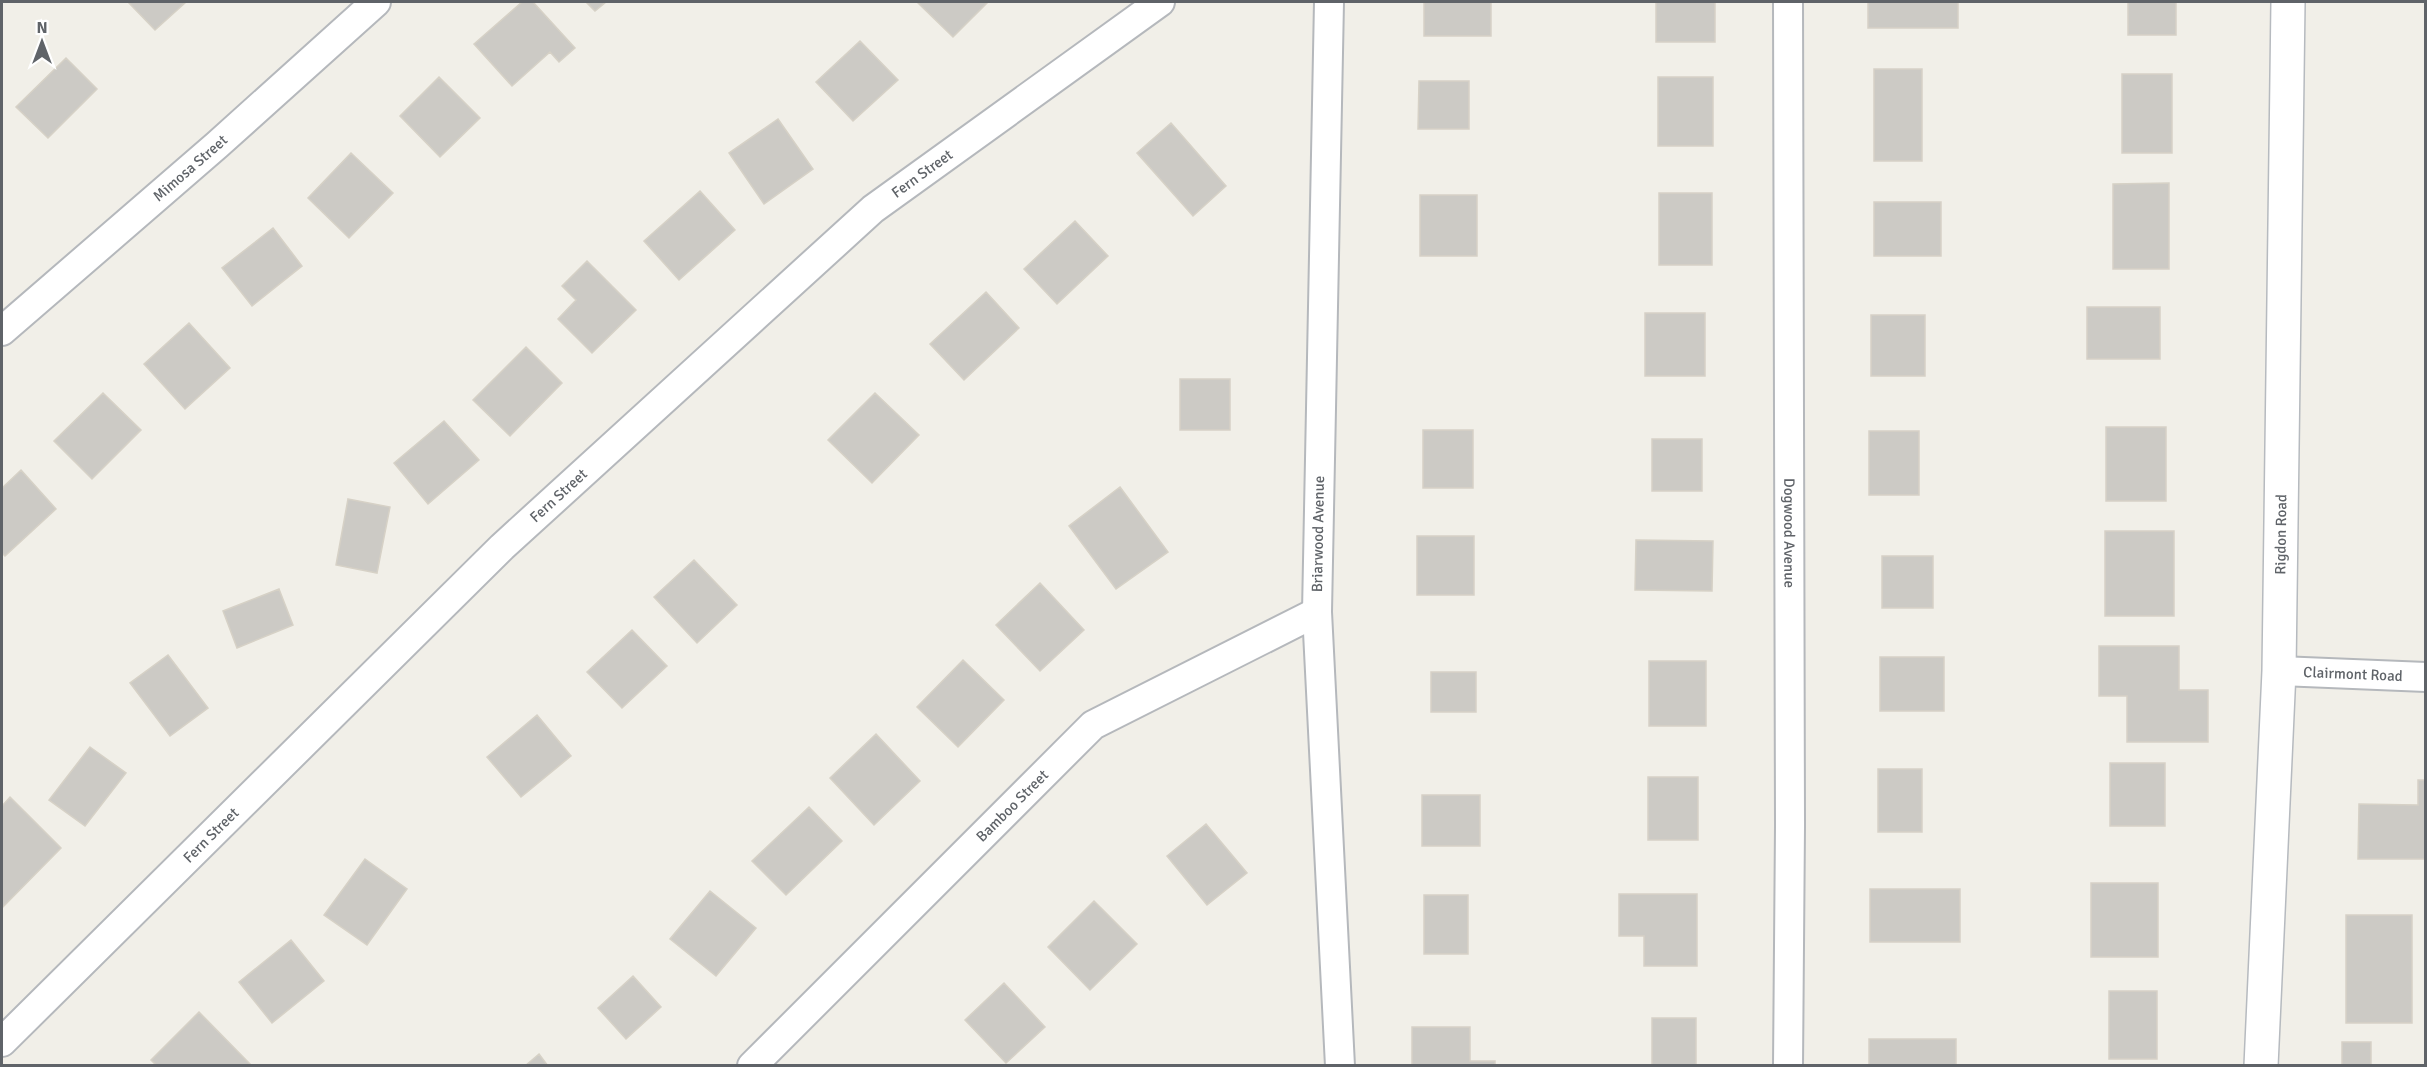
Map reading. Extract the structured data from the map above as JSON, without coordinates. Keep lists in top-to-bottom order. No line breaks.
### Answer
{"streets":{"street":["Mimosa Street","Fern Street","Briarwood Avenue","Dogwood Avenue","Rigdon Road","Clairmont Road","Bamboo Street"]},"crossings":[["Briarwood Avenue","Bamboo Street"],["Rigdon Road","Clairmont Road"]],"north":"top"}
